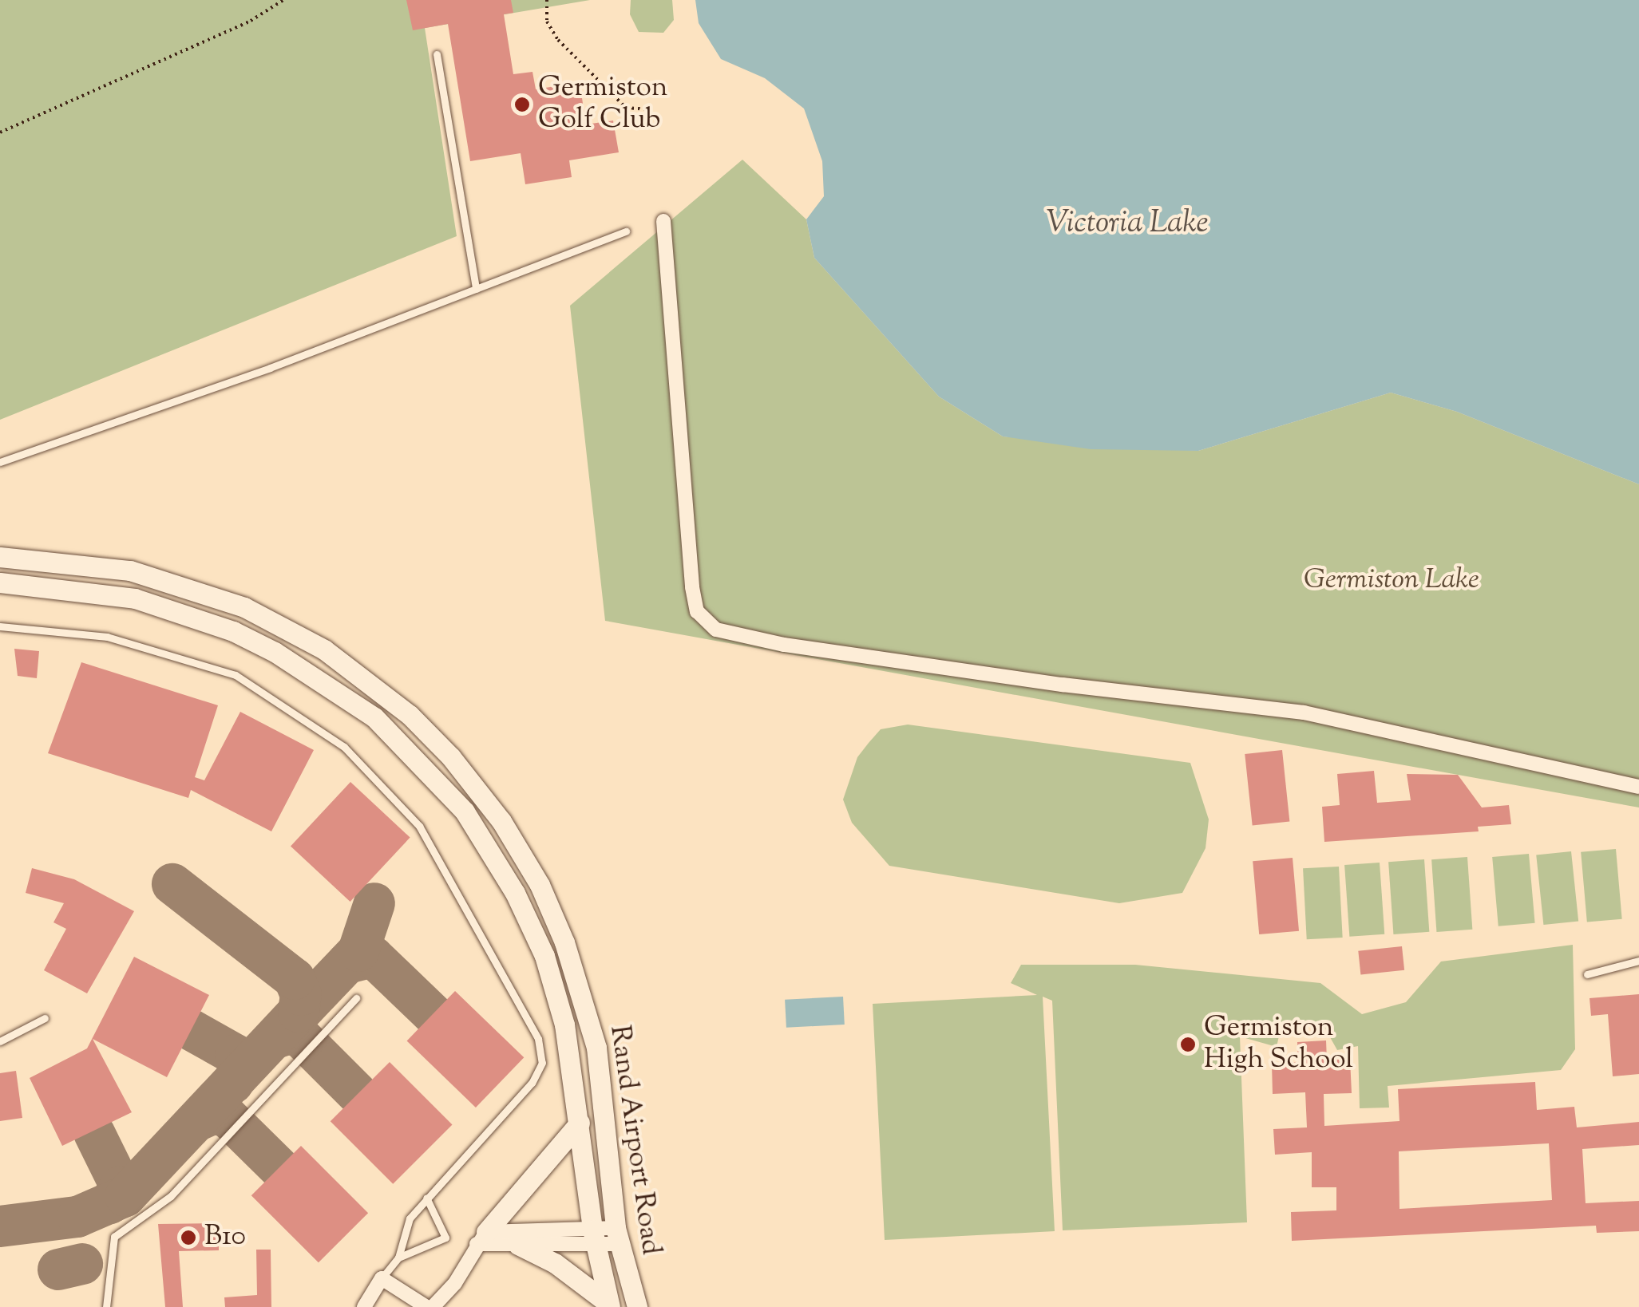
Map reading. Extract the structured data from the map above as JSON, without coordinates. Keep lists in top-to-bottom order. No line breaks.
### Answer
{"streets":{"street":["Rand Airport Road"]},"water":["Victoria Lake"],"parks":["Germiston Lake"],"places":["Germiston Golf Club","Germiston High School","B10"]}
